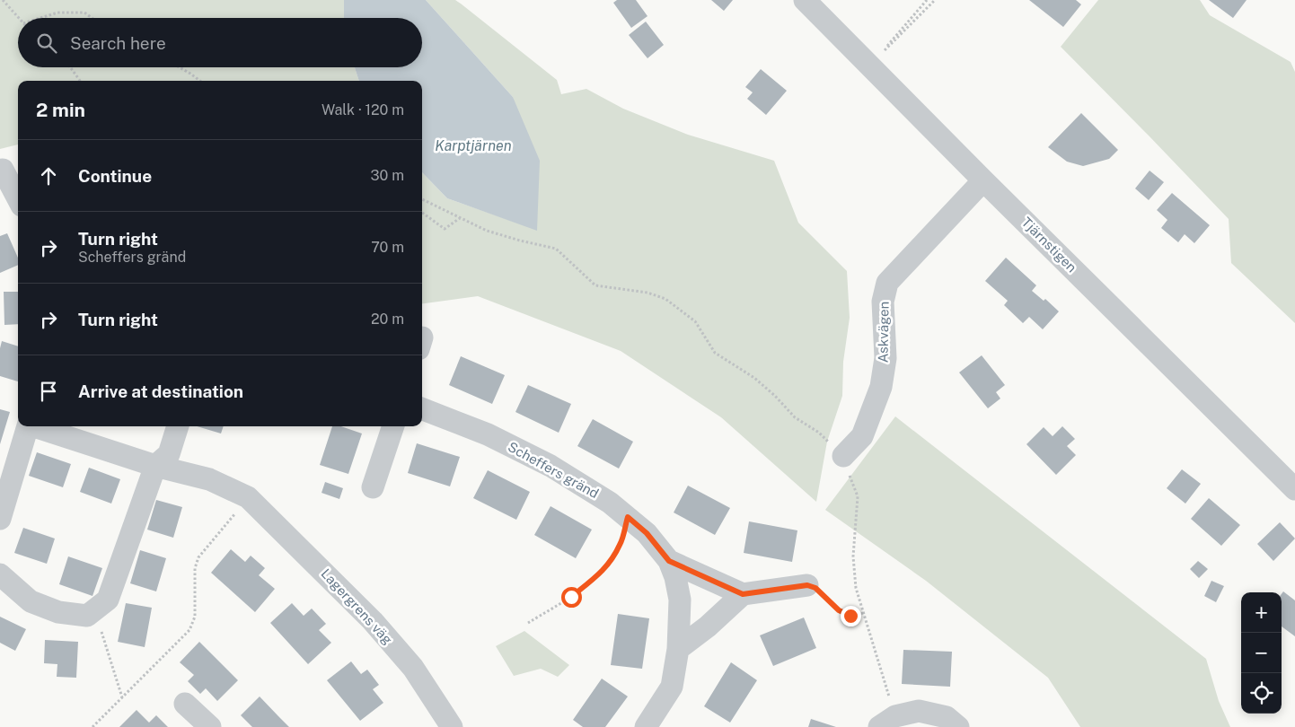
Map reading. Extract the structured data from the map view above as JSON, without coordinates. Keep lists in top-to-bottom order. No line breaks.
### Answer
{"streets":{"street":["Tjärnstigen","Askvägen","Scheffers gränd","Lagergrens väg"]},"crossings":[["Tjärnstigen","Askvägen"]],"water":["Karptjärnen"],"page":{"search":"Search here","heading":["2 min","Walk · 120 m"],"list":[["Continue","30 m"],["Turn right","Scheffers gränd","70 m"],["Turn right","20 m"],"Arrive at destination"],"map_buttons":["+","−"]}}
